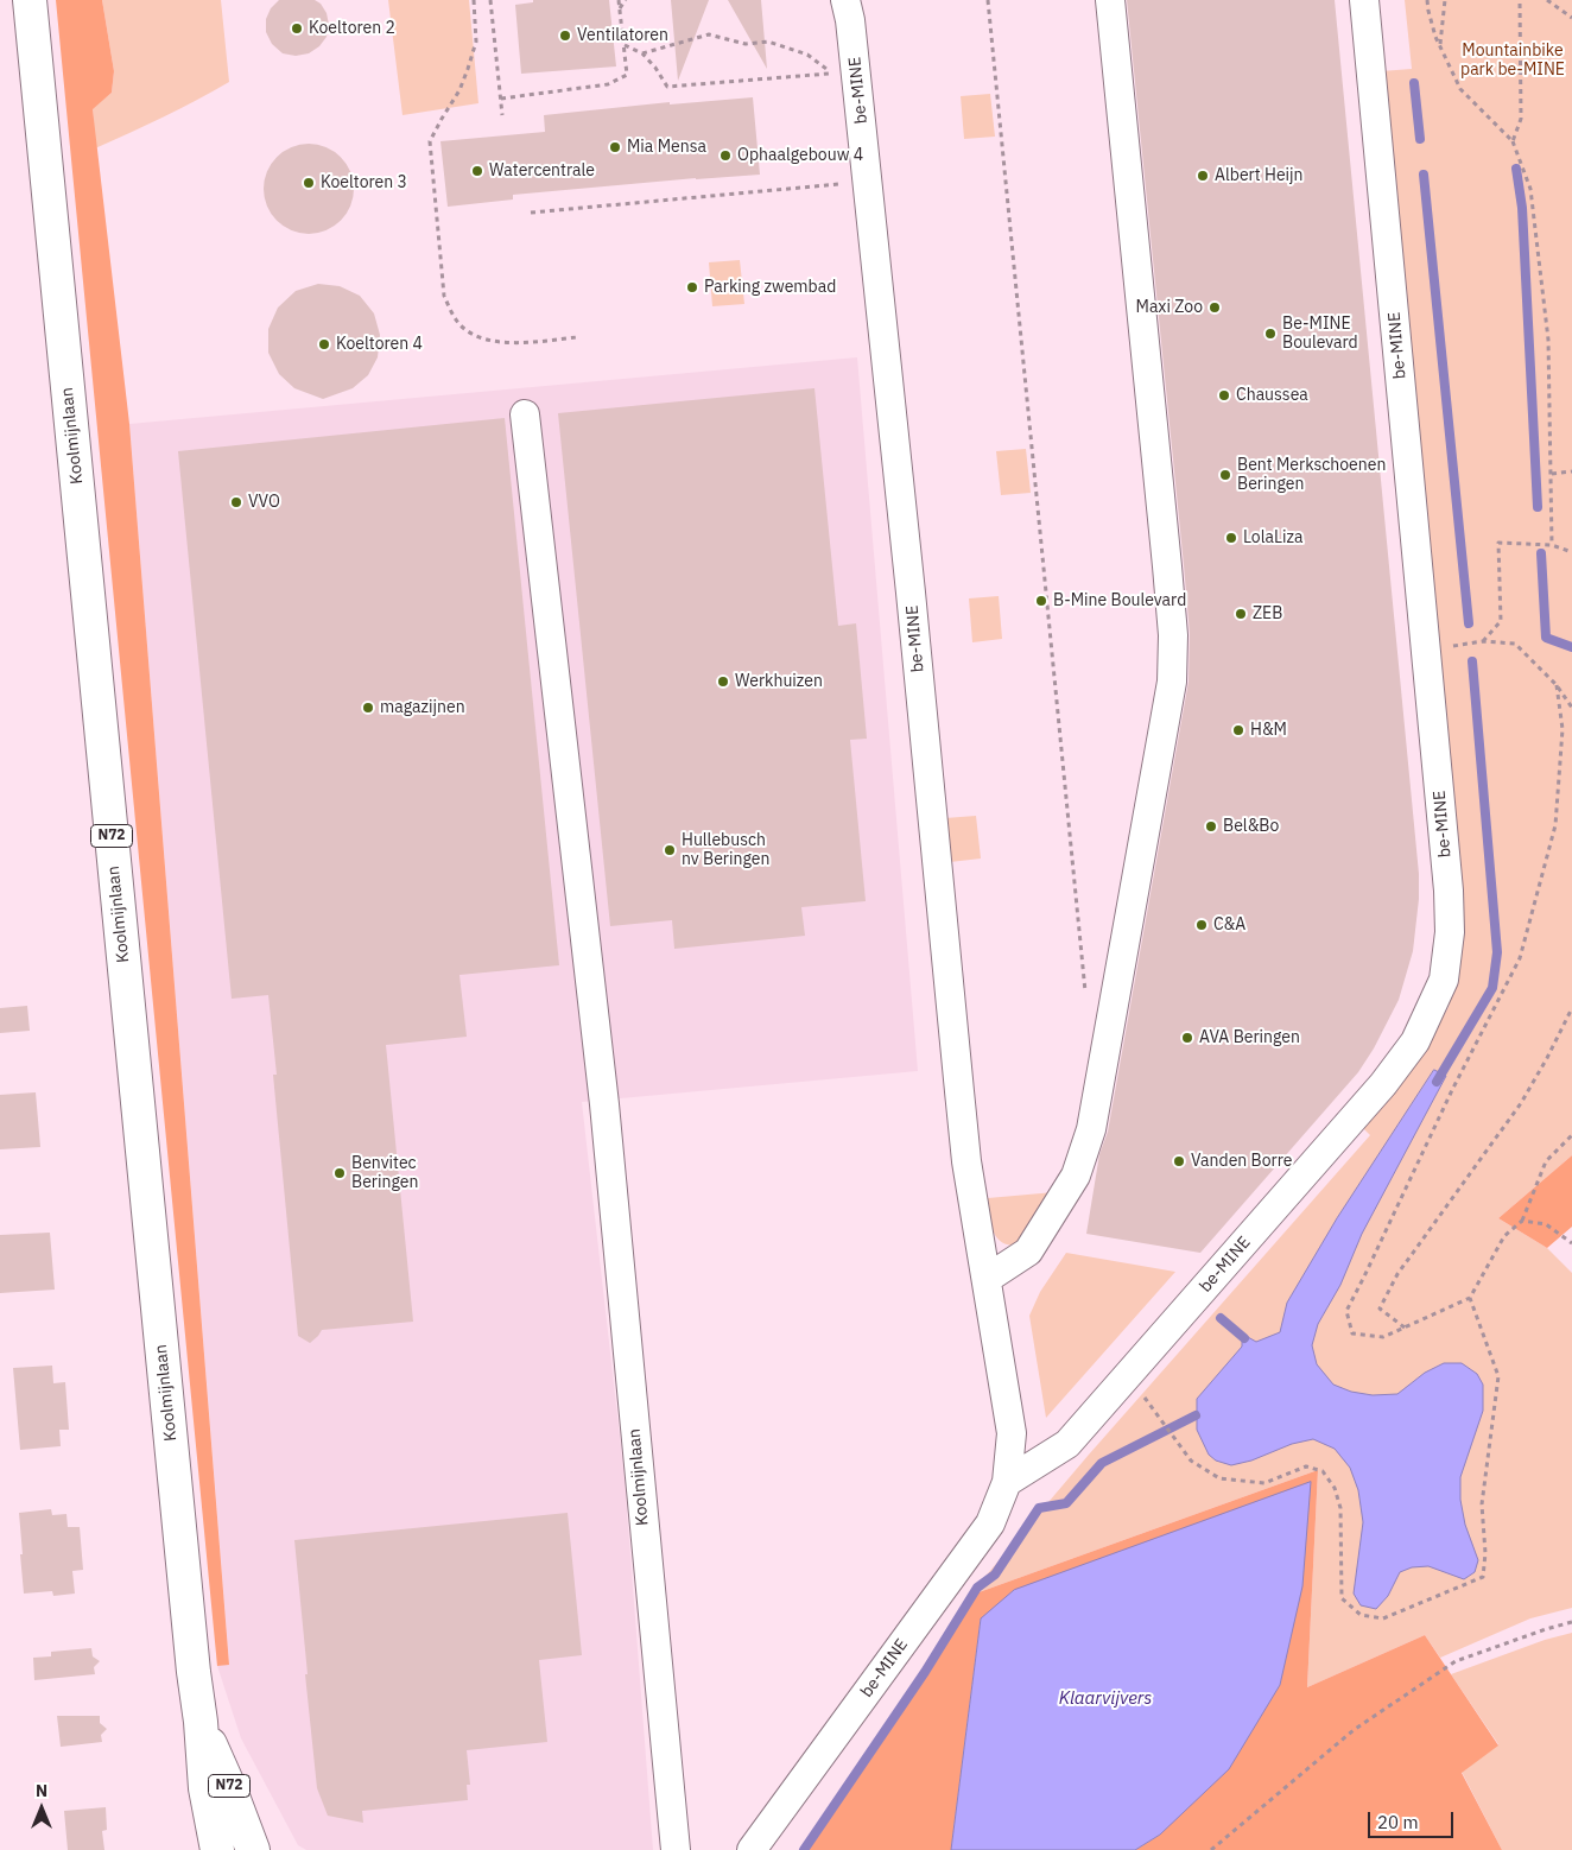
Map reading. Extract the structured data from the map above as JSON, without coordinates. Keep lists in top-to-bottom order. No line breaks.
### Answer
{"streets":{"main road":["Koolmijnlaan","N72"],"street":["be-MINE"]},"water":["Klaarvijvers"],"parks":["Mountainbike park be-MINE"],"places":["Koeltoren 2","Ventilatoren","Mia Mensa","Ophaalgebouw 4","Watercentrale","Albert Heijn","Koeltoren 3","Parking zwembad","Maxi Zoo","Be-MINE Boulevard","Koeltoren 4","Chaussea","Bent Merkschoenen Beringen","VVO","LolaLiza","B-Mine Boulevard","ZEB","Werkhuizen","magazijnen","H&M","Bel&Bo","Hullebusch nv Beringen","C&A","AVA Beringen","Vanden Borre","Benvitec Beringen"],"scale_bar":"20 m","north":"top"}
